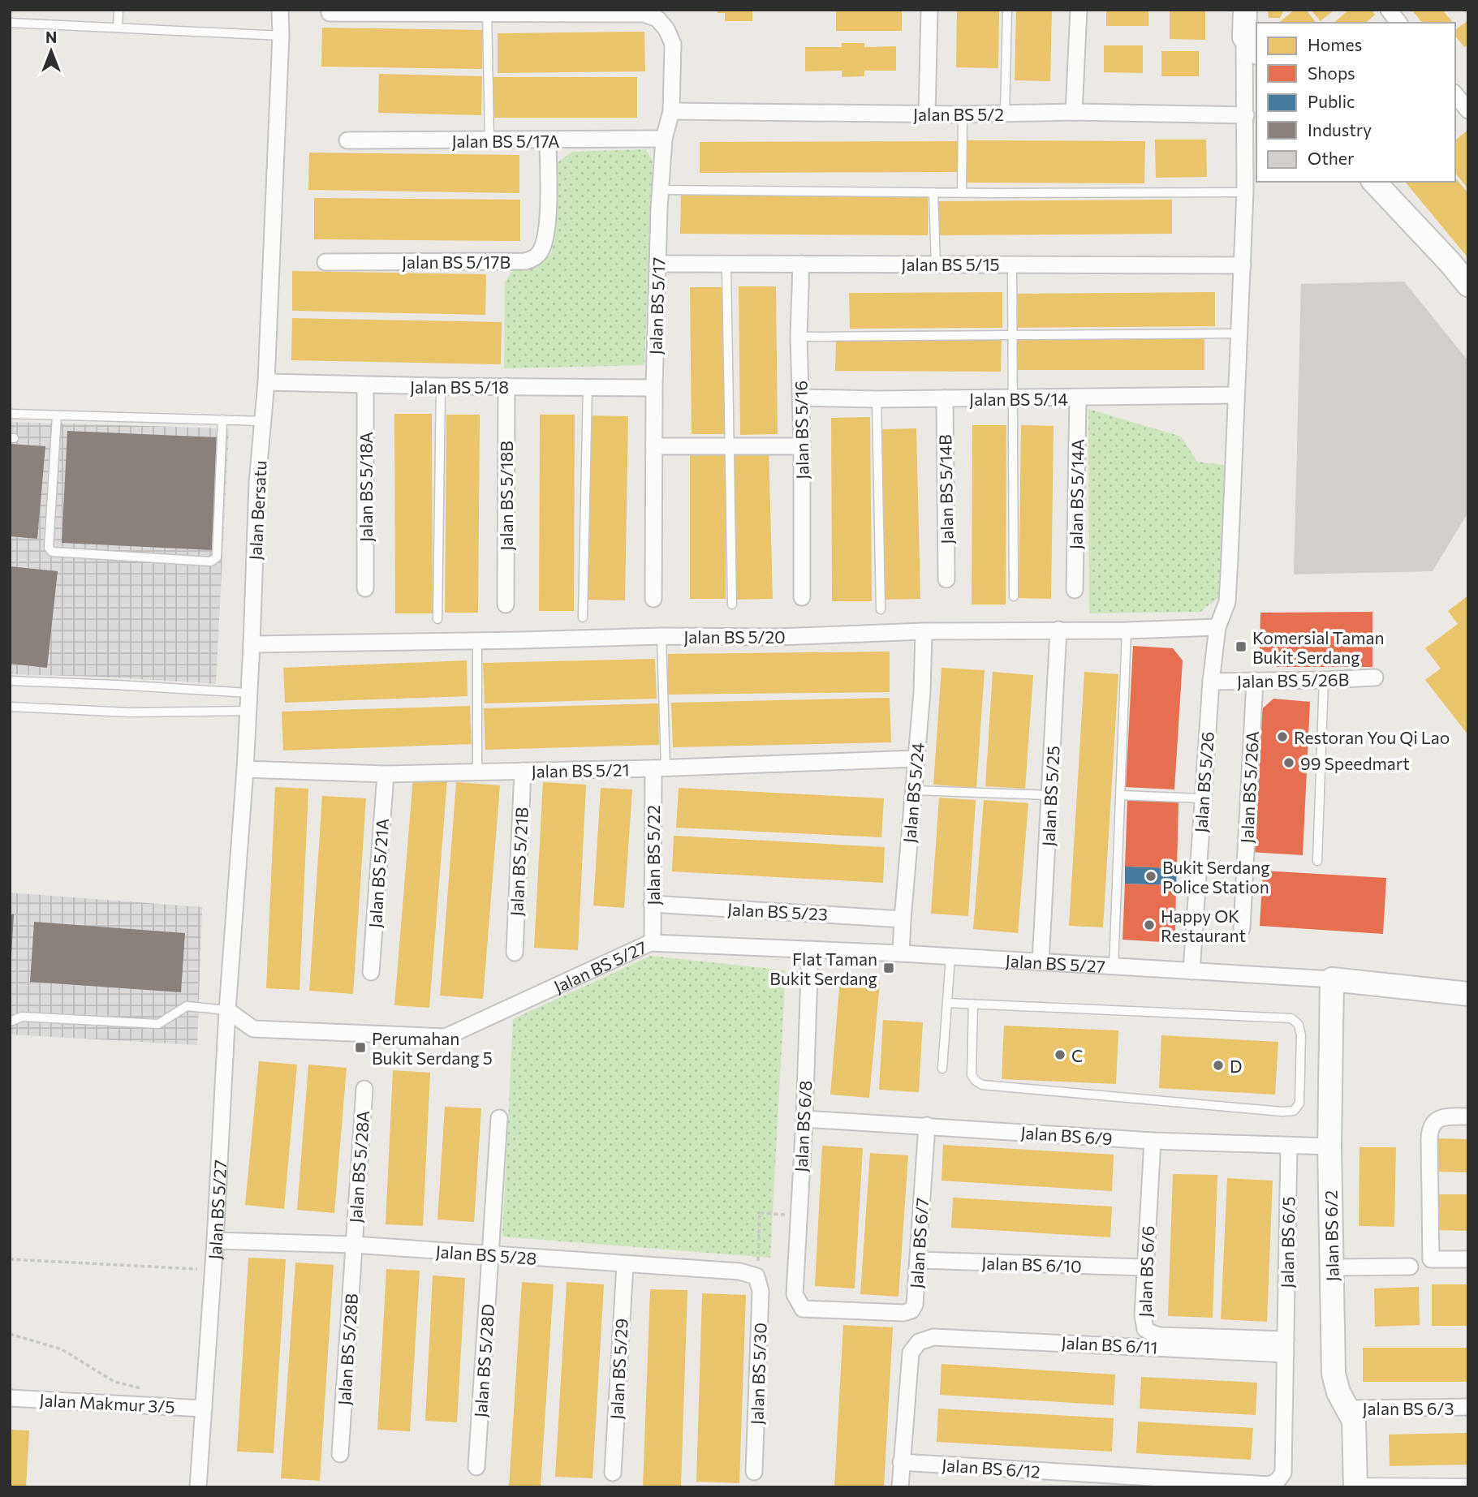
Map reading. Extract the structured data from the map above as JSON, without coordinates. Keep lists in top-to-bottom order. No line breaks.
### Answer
{"streets":{"street":["Jalan BS 5/2","Jalan BS 5/17A","Jalan BS 5/17B","Jalan BS 5/15","Jalan BS 5/17","Jalan BS 5/18","Jalan BS 5/14","Jalan BS 5/16","Jalan BS 5/18A","Jalan BS 5/14B","Jalan BS 5/14A","Jalan BS 5/18B","Jalan Bersatu","Jalan BS 5/20","Jalan BS 5/26B","Jalan BS 5/21","Jalan BS 5/26","Jalan BS 5/26A","Jalan BS 5/24","Jalan BS 5/25","Jalan BS 5/22","Jalan BS 5/21B","Jalan BS 5/21A","Jalan BS 5/23","Jalan BS 5/27","Jalan BS 6/8","Jalan BS 6/9","Jalan BS 5/28A","Jalan BS 6/2","Jalan BS 6/5","Jalan BS 6/7","Jalan BS 5/28","Jalan BS 6/10","Jalan BS 6/6","Jalan BS 6/11","Jalan BS 5/28B","Jalan BS 5/28D","Jalan BS 5/29","Jalan BS 5/30","Jalan Makmur 3/5","Jalan BS 6/3","Jalan BS 6/12"]},"crossings":[["Jalan BS 5/2","Jalan BS 5/17"],["Jalan BS 5/2","Jalan BS 5/26"],["Jalan BS 5/17A","Jalan BS 5/17B"],["Jalan BS 5/17A","Jalan BS 5/17"],["Jalan BS 5/15","Jalan BS 5/17"],["Jalan BS 5/15","Jalan BS 5/16"],["Jalan BS 5/15","Jalan BS 5/26"],["Jalan BS 5/17","Jalan BS 5/18"],["Jalan BS 5/18","Jalan BS 5/18A"],["Jalan BS 5/18","Jalan BS 5/18B"],["Jalan BS 5/18","Jalan Bersatu"],["Jalan BS 5/14","Jalan BS 5/16"],["Jalan BS 5/14","Jalan BS 5/14B"],["Jalan BS 5/14","Jalan BS 5/14A"],["Jalan BS 5/14","Jalan BS 5/26"],["Jalan Bersatu","Jalan BS 5/20"],["Jalan Bersatu","Jalan BS 5/21"],["Jalan Bersatu","Jalan BS 5/27"],["Jalan BS 5/20","Jalan BS 5/26"],["Jalan BS 5/20","Jalan BS 5/24"],["Jalan BS 5/20","Jalan BS 5/25"],["Jalan BS 5/26B","Jalan BS 5/26"],["Jalan BS 5/26B","Jalan BS 5/26A"],["Jalan BS 5/21","Jalan BS 5/24"],["Jalan BS 5/21","Jalan BS 5/22"],["Jalan BS 5/21","Jalan BS 5/21B"],["Jalan BS 5/21","Jalan BS 5/21A"],["Jalan BS 5/26","Jalan BS 5/27"],["Jalan BS 5/24","Jalan BS 5/23"],["Jalan BS 5/24","Jalan BS 5/27"],["Jalan BS 5/25","Jalan BS 5/27"],["Jalan BS 5/22","Jalan BS 5/23"],["Jalan BS 5/22","Jalan BS 5/27"],["Jalan BS 5/27","Jalan BS 6/8"],["Jalan BS 5/27","Jalan BS 6/2"],["Jalan BS 5/27","Jalan BS 5/28"],["Jalan BS 5/27","Jalan Makmur 3/5"],["Jalan BS 6/8","Jalan BS 6/9"],["Jalan BS 6/8","Jalan BS 6/7"],["Jalan BS 6/9","Jalan BS 6/2"],["Jalan BS 6/9","Jalan BS 6/5"],["Jalan BS 6/9","Jalan BS 6/7"],["Jalan BS 6/9","Jalan BS 6/6"],["Jalan BS 5/28A","Jalan BS 5/28"],["Jalan BS 5/28A","Jalan BS 5/28B"],["Jalan BS 6/2","Jalan BS 6/3"],["Jalan BS 6/5","Jalan BS 6/6"],["Jalan BS 6/5","Jalan BS 6/11"],["Jalan BS 6/5","Jalan BS 6/12"],["Jalan BS 6/7","Jalan BS 6/10"],["Jalan BS 5/28","Jalan BS 5/28B"],["Jalan BS 5/28","Jalan BS 5/28D"],["Jalan BS 5/28","Jalan BS 5/29"],["Jalan BS 5/28","Jalan BS 5/30"],["Jalan BS 6/10","Jalan BS 6/6"],["Jalan BS 6/6","Jalan BS 6/11"],["Jalan BS 6/6","Jalan BS 6/12"],["Jalan BS 6/11","Jalan BS 6/12"]],"places":{"transit":["Komersial Taman Bukit Serdang","Flat Taman Bukit Serdang","Perumahan Bukit Serdang 5"],"other":["Restoran You Qi Lao","99 Speedmart","Bukit Serdang Police Station","Happy OK Restaurant","C","D"]},"legend":["Homes","Shops","Public","Industry","Other"],"north":"top"}
